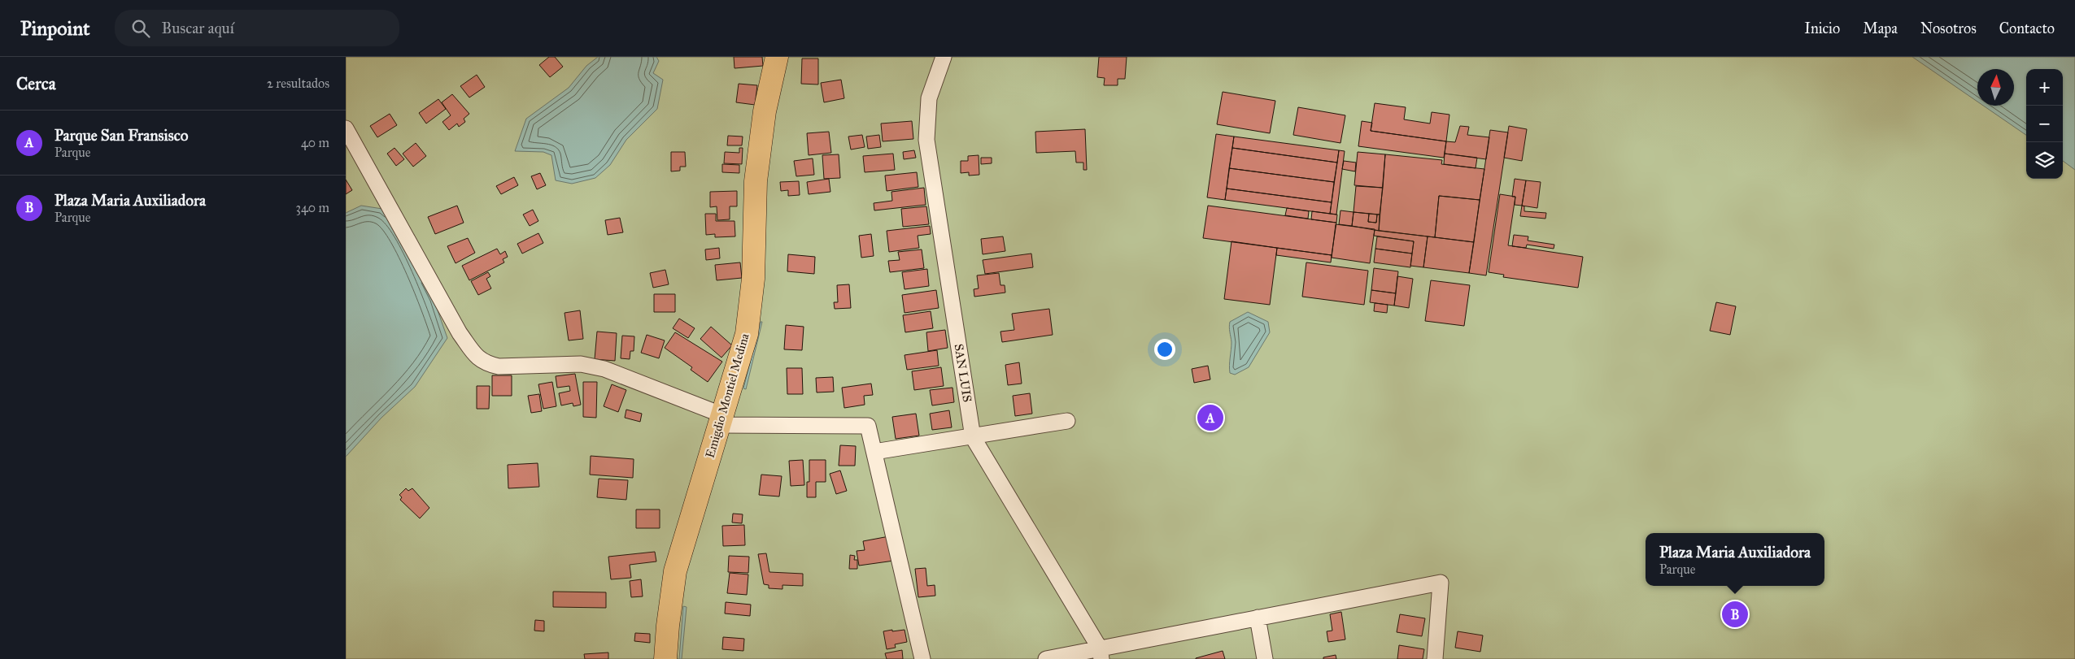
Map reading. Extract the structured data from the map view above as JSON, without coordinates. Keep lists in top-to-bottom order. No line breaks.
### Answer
{"streets":{"main road":["Emigdio Montiel Medina"],"street":["SAN LUIS"]},"north":"top","page":{"header":"Pinpoint","search":"Buscar aquí","nav":["Inicio","Mapa","Nosotros","Contacto"],"heading":["Cerca","2 resultados"],"map_buttons":["+","−"],"list":[{"mark":"A","name":"Parque San Fransisco","note":"Parque","value":"40 m"},{"mark":"B","name":"Plaza Maria Auxiliadora","note":"Parque","value":"340 m"}],"pins":["A","B"],"popup":["Plaza Maria Auxiliadora","Parque"]}}
